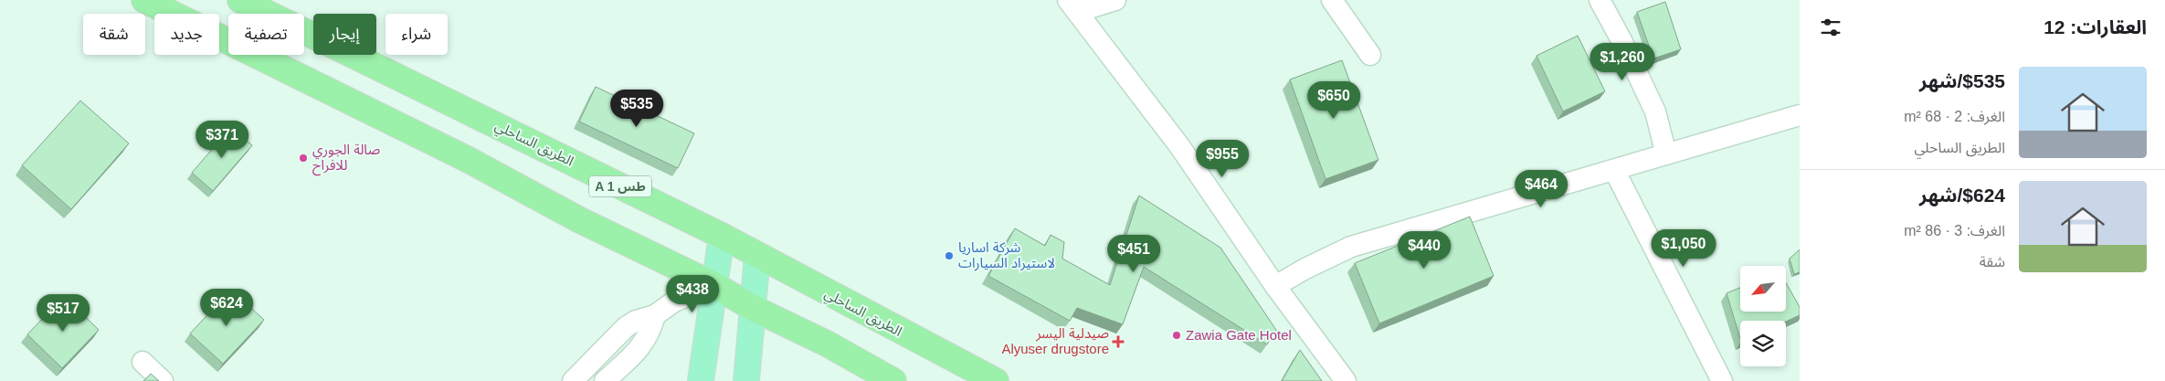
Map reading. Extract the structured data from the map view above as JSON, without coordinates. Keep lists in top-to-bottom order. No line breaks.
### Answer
{"streets":{"highway":["الطريق الساحلي","A 1 طس"]},"places":{"other":["صالة الجوري للافراح","شركة اساريا لاستيراد السيارات","Zawia Gate Hotel"],"health":["صيدلية اليسر Alyuser drugstore"]},"north":"bottom left","page":{"heading":"العقارات: 12","chip":["شراء","إيجار","تصفية","جديد","شقة"],"price":["$1,260","$650","$535","$371","$955","$464","$1,050","$440","$451","$438","$624","$517"],"list":[{"name":"$535/شهر","note":"الغرف: 2 · 68 m² · الطريق الساحلي"},{"name":"$624/شهر","note":"الغرف: 3 · 86 m² · شقة"}]}}
